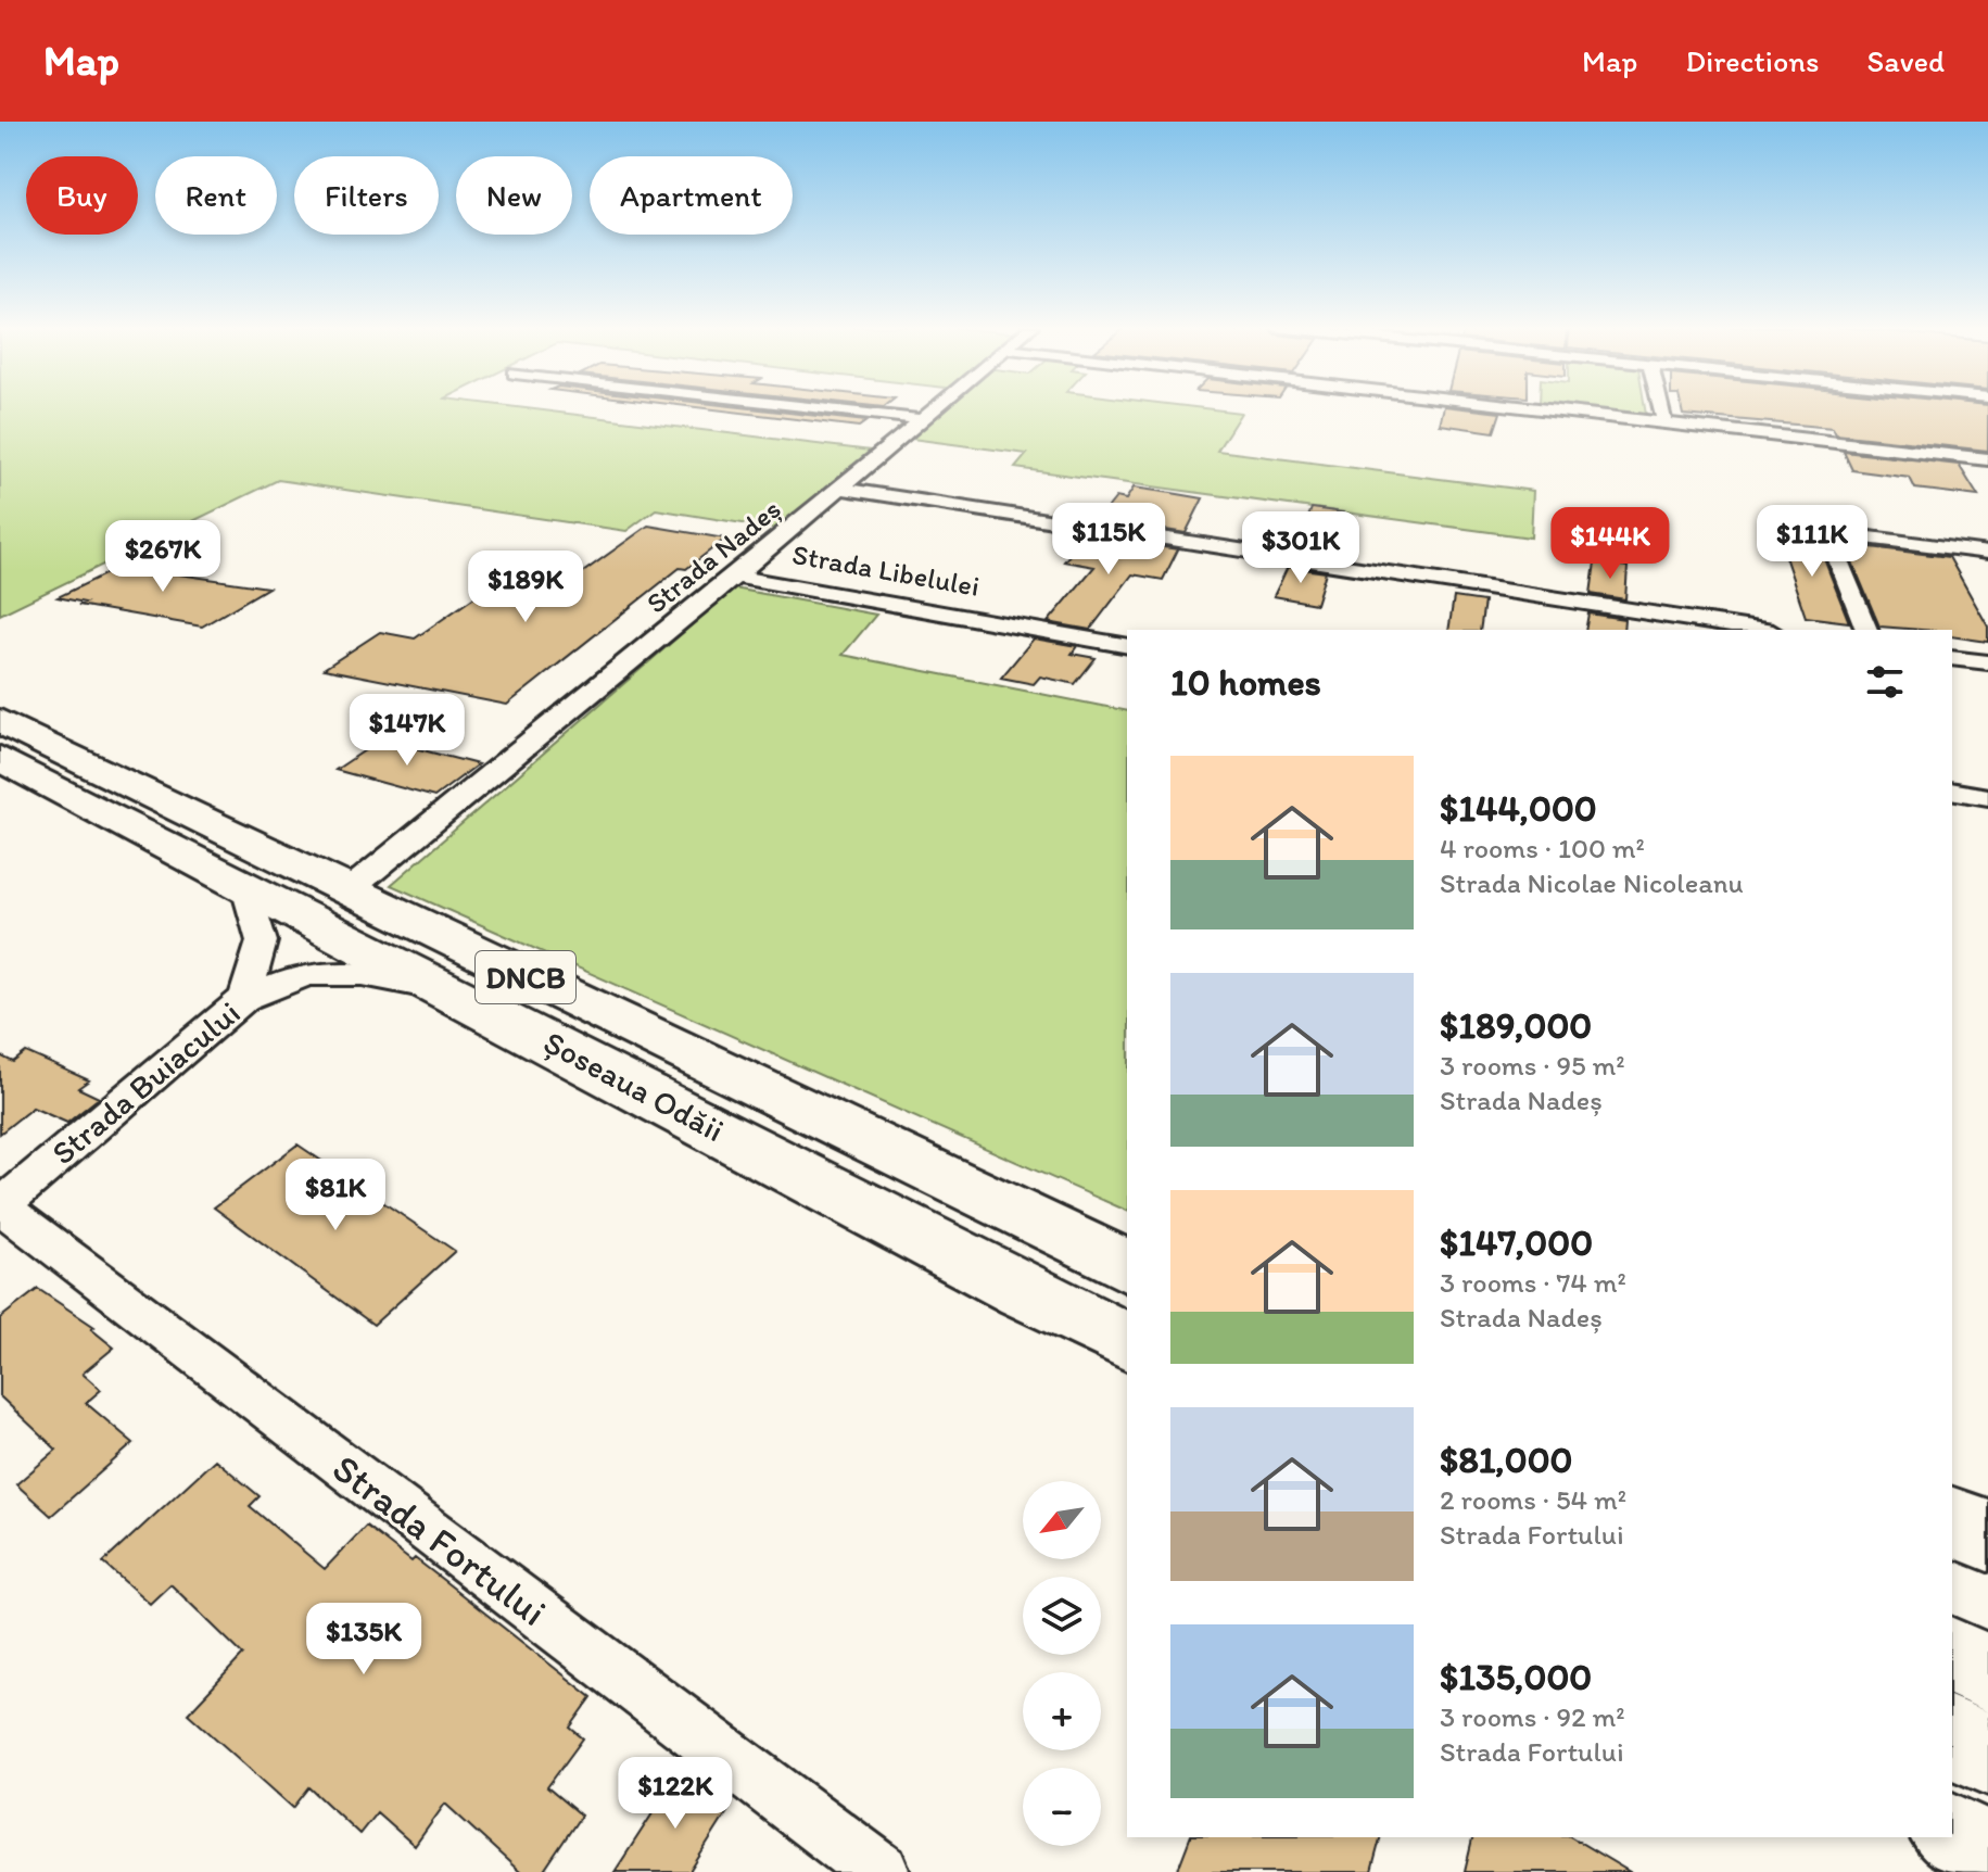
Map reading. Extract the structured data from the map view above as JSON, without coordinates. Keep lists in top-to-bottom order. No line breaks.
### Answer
{"streets":{"main road":["DNCB","Șoseaua Odăii"],"street":["Strada Nadeș","Strada Libelulei","Strada Buiacului","Strada Fortului"]},"crossings":[["Strada Nadeș","Strada Libelulei"],["Strada Nadeș","Șoseaua Odăii"],["Strada Buiacului","Șoseaua Odăii"],["Strada Buiacului","Strada Fortului"]],"north":"bottom left","page":{"header":"Map","nav":["Map","Directions","Saved"],"chip":["Buy","Rent","Filters","New","Apartment"],"price":["$115K","$111K","$144K","$301K","$267K","$189K","$147K","$81K","$135K","$122K"],"heading":"10 homes","list":[{"name":"$144,000","note":"4 rooms · 100 m² · Strada Nicolae Nicoleanu"},{"name":"$189,000","note":"3 rooms · 95 m² · Strada Nadeș"},{"name":"$147,000","note":"3 rooms · 74 m² · Strada Nadeș"},{"name":"$81,000","note":"2 rooms · 54 m² · Strada Fortului"},{"name":"$135,000","note":"3 rooms · 92 m² · Strada Fortului"}],"map_buttons":["+","−"]}}
